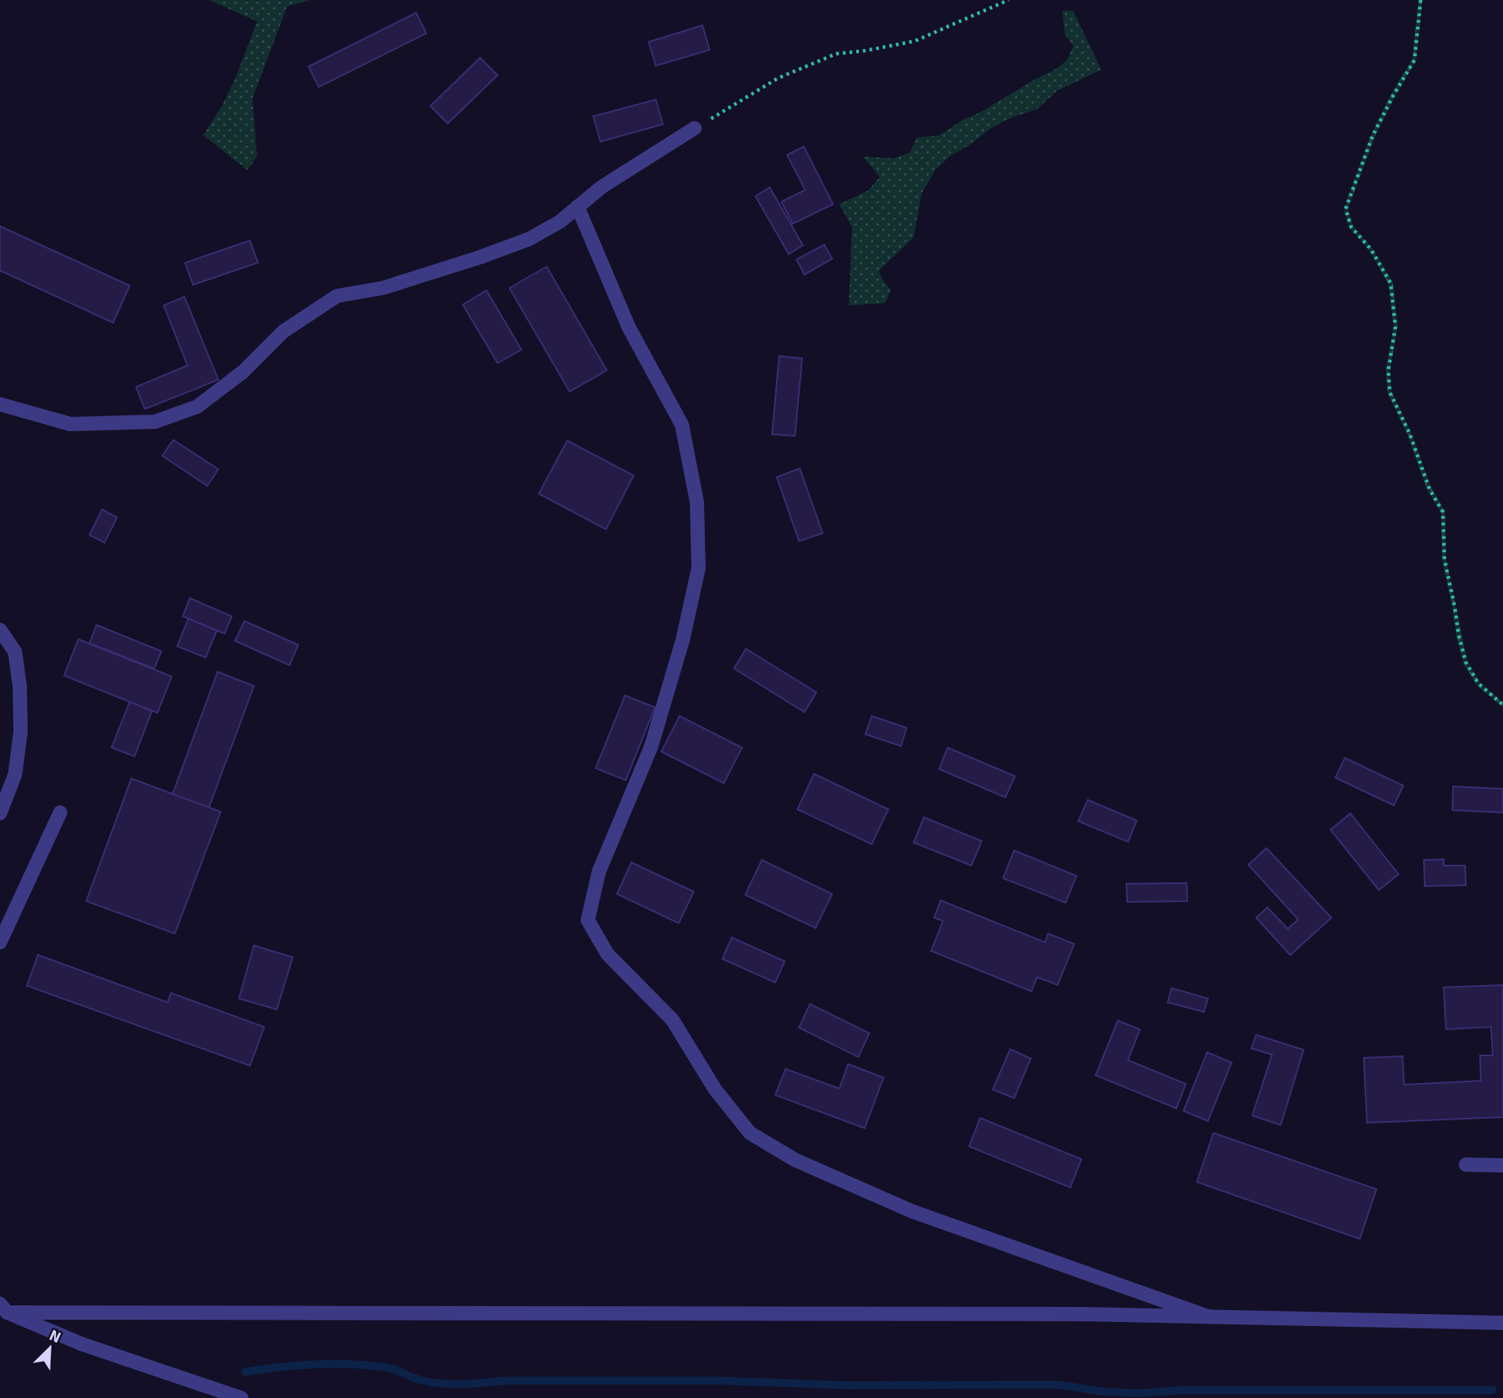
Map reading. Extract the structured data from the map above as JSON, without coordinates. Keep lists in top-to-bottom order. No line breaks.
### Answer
{"north":"top right"}
